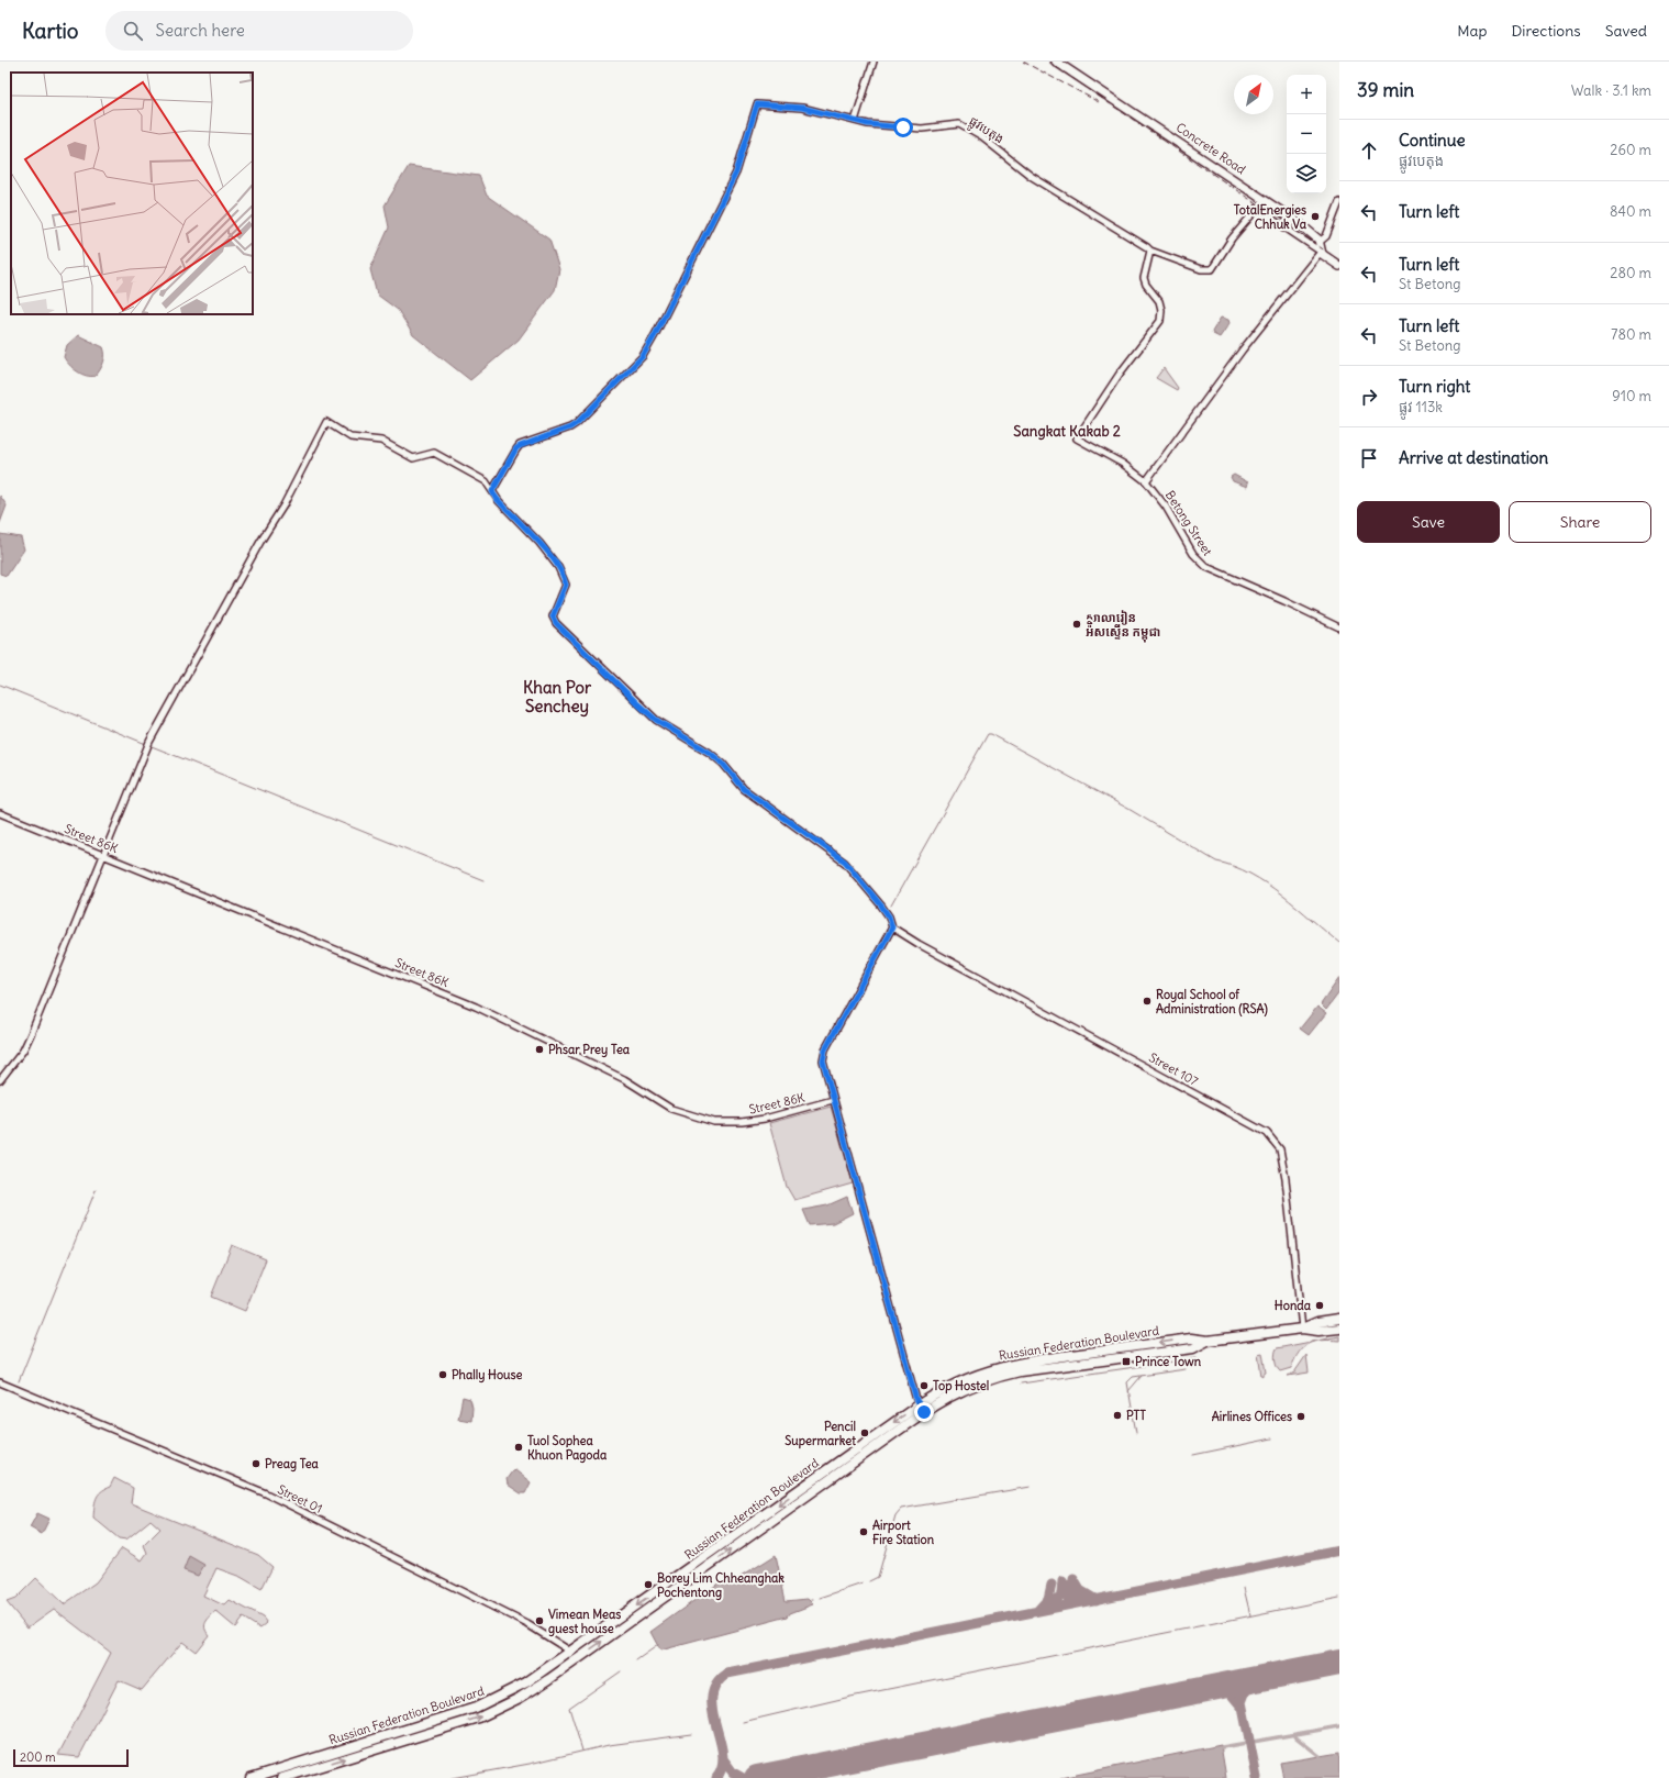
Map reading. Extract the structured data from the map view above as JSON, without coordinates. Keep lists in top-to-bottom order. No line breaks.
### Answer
{"streets":{"highway":["Russian Federation Boulevard"],"main road":["Concrete Road"],"street":["ផ្លូវបេតុង","Betong Street","Street 86K","Street 107","Street 01"]},"crossings":[["ផ្លូវបេតុង","Betong Street"],["Street 107","Russian Federation Boulevard"],["Russian Federation Boulevard","Street 01"]],"districts":["Sangkat Kakab 2","Khan Por Senchey"],"places":{"other":["TotalEnergies Chhuk Va","សាលារៀន អ៉ិសស្ទើន កម្ពុជា","Royal School of Administration (RSA)","Phsar Prey Tea","Honda","Phally House","Top Hostel","PTT","Airlines Offices","Pencil Supermarket","Tuol Sophea Khuon Pagoda","Preag Tea","Airport Fire Station","Borey Lim Chheanghak Pochentong","Vimean Meas guest house"],"transit":["Prince Town"]},"scale_bar":"200 m","north":"top right","page":{"header":"Kartio","search":"Search here","nav":["Map","Directions","Saved"],"heading":["39 min","Walk · 3.1 km"],"map_buttons":["+","−"],"list":[["Continue","ផ្លូវបេតុង","260 m"],["Turn left","840 m"],["Turn left","St Betong","280 m"],["Turn left","St Betong","780 m"],["Turn right","ផ្លូវ 113k","910 m"],"Arrive at destination"],"buttons":["Save","Share"],"scale":"200 m"}}
